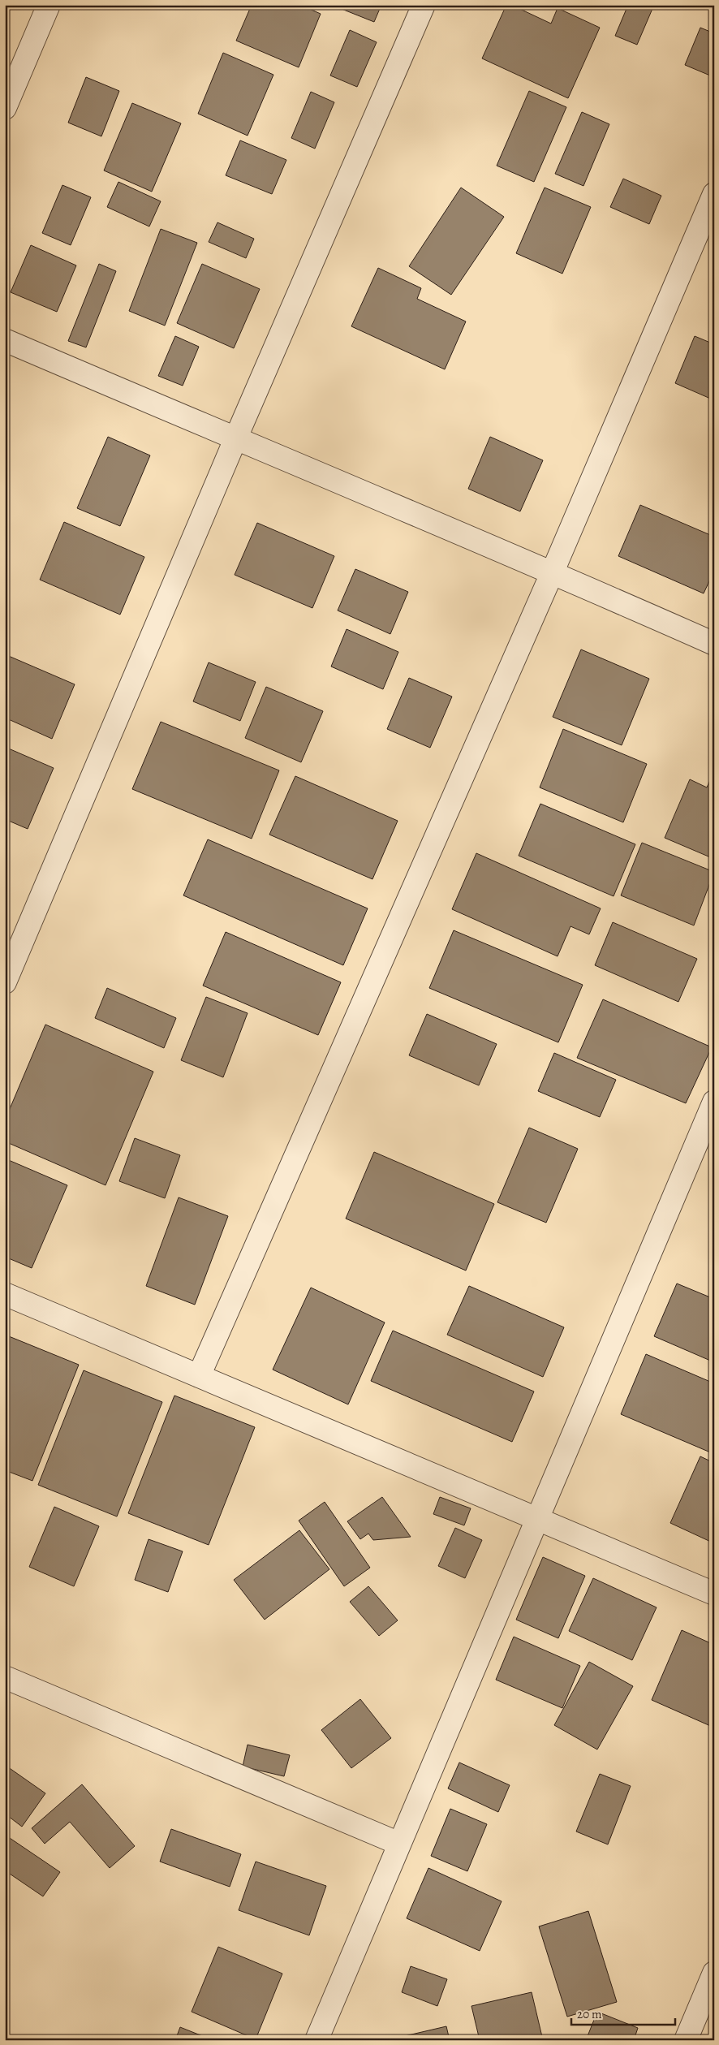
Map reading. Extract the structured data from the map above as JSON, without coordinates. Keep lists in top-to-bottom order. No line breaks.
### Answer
{"scale_bar":"20 m"}
